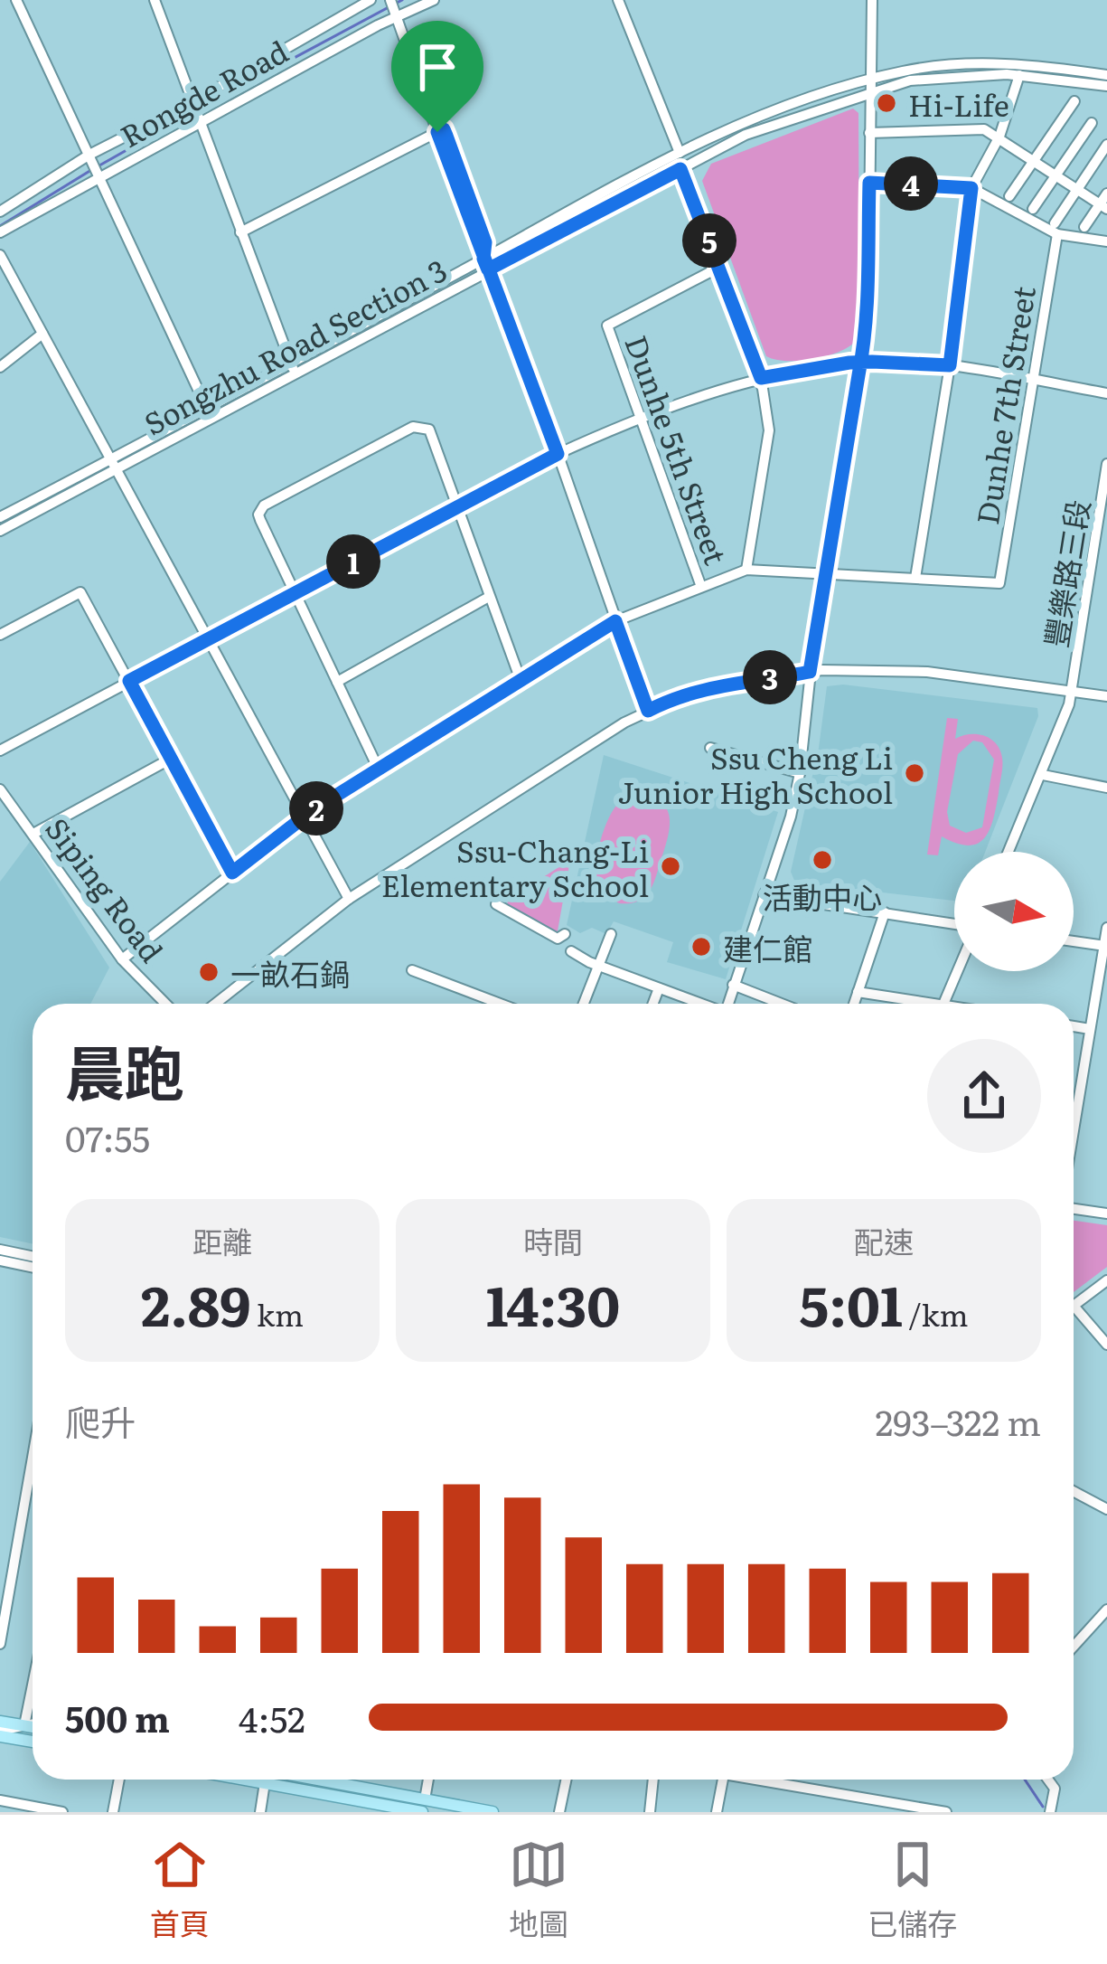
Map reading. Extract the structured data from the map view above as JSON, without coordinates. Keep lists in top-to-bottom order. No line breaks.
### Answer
{"streets":{"street":["Rongde Road","Songzhu Road Section 3","Dunhe 7th Street","Dunhe 5th Street","豐樂路三段","Siping Road"]},"places":["Hi-Life","Ssu Cheng Li Junior High School","活動中心","Ssu-Chang-Li Elementary School","建仁館","一畝石鍋"],"north":"right","page":{"pins":["4","5","1","3","2"],"heading":["晨跑","07:55"],"stats":[["距離","2.89 km"],["時間","14:30"],["配速","5:01 /km"]],"chart":["爬升","293–322 m"],"list":[{"name":"500 m","note":"4:52"}],"tabs":["首頁","地圖","已儲存"]}}
